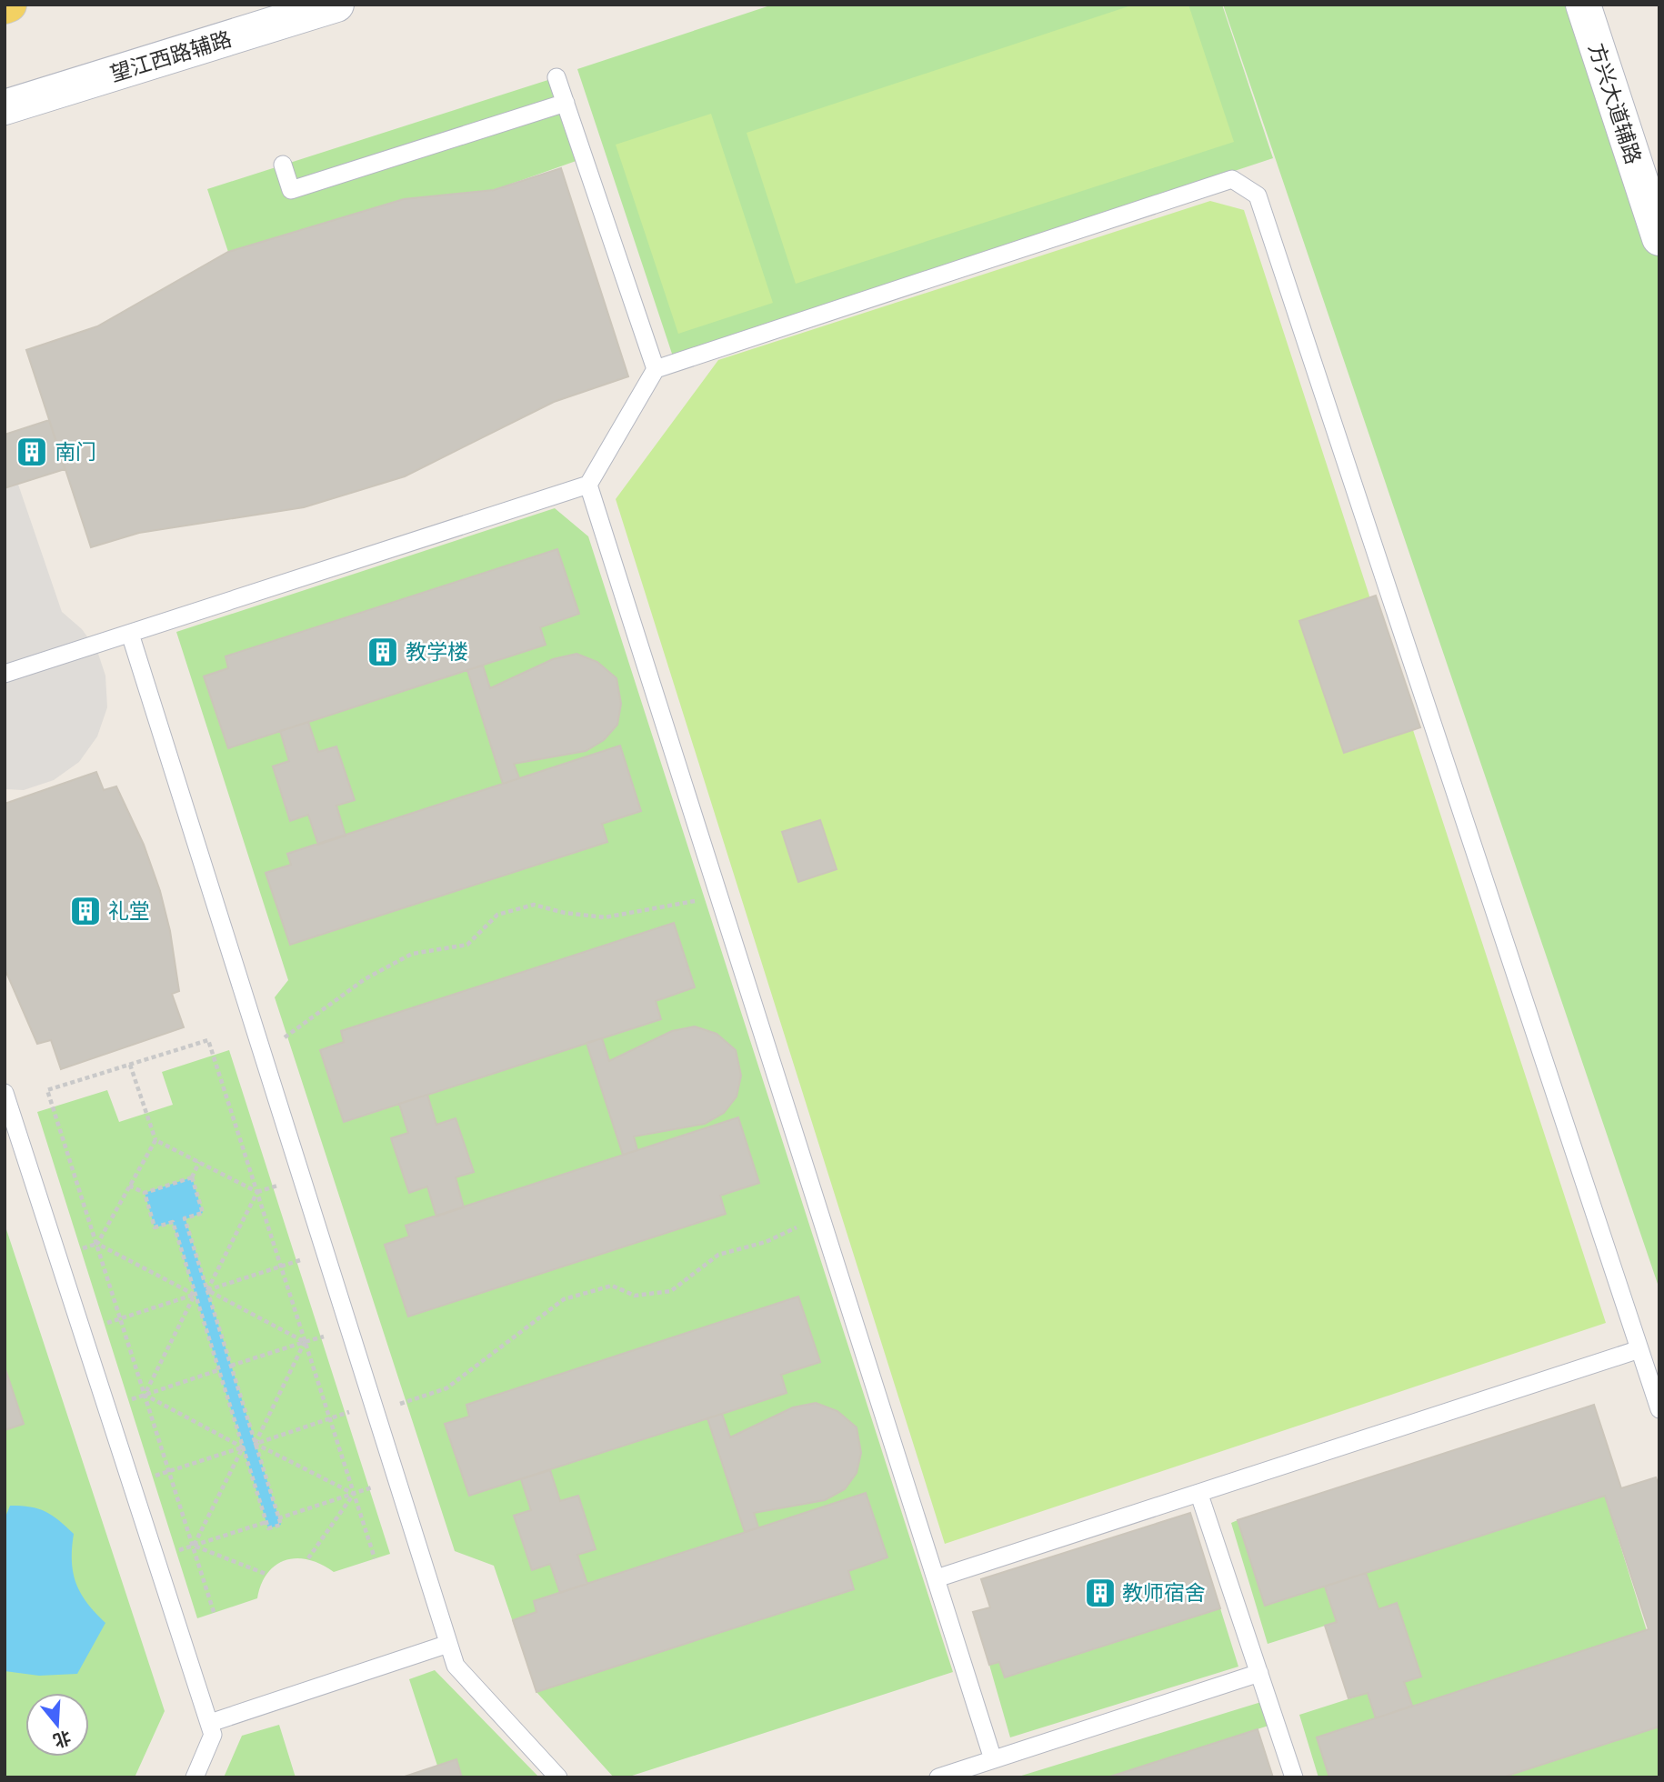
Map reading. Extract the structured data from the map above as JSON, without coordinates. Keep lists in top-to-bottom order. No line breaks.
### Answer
{"streets":{"street":["望江西路辅路","方兴大道辅路"]},"places":{"building":["南门","教学楼","礼堂","教师宿舍"]},"north":"bottom"}
